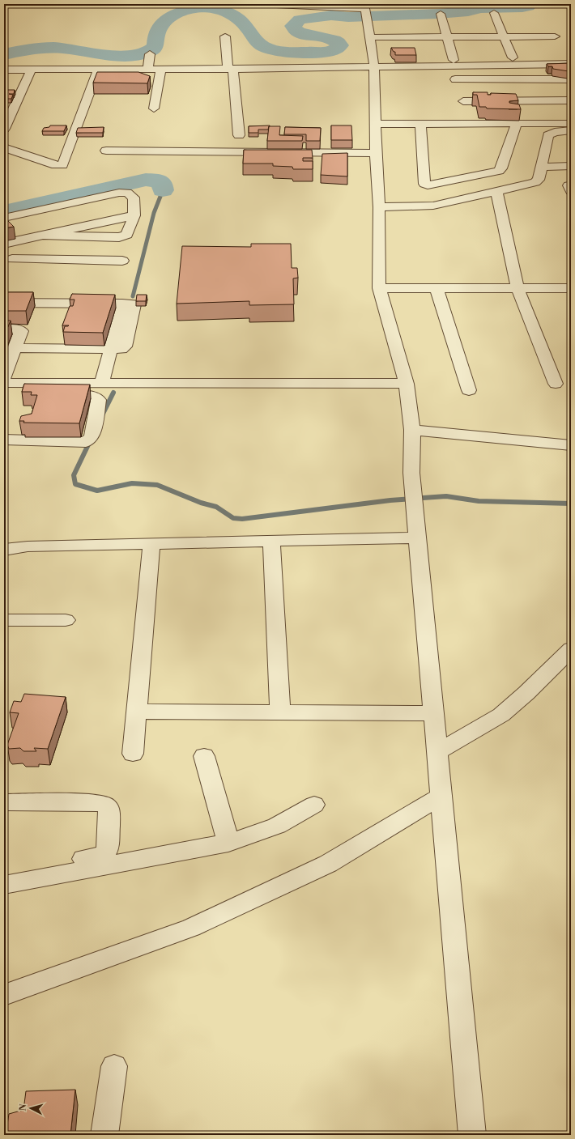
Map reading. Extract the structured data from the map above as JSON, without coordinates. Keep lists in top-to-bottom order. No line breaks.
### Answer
{"north":"left"}
